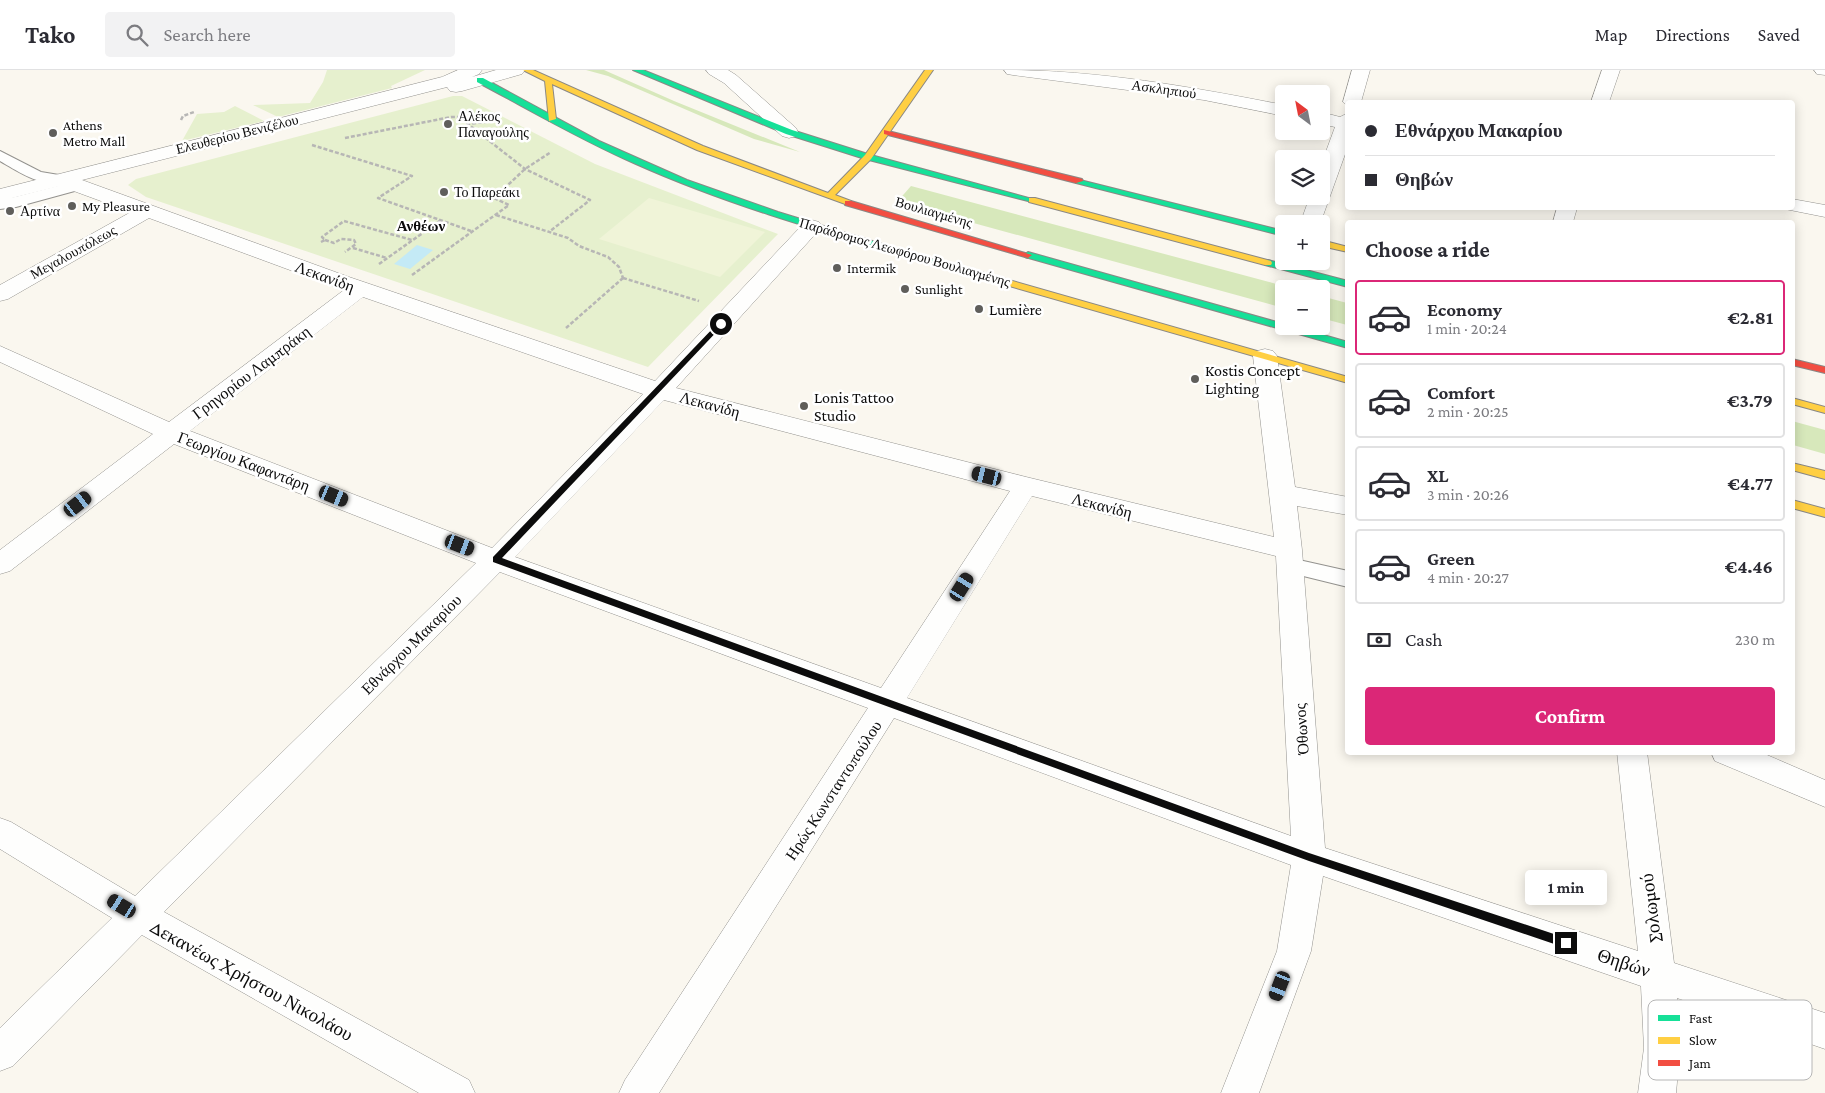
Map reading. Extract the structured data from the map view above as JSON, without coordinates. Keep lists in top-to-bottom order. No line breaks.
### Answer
{"streets":{"main road":["Βουλιαγμένης","Παράδρομος Λεωφόρου Βουλιαγμένης"],"street":["Ασκληπιού","Ελευθερίου Βενιζέλου","Μεγαλουπόλεως","Λεκανίδη","Γρηγορίου Λαμπράκη","Γεωργίου Καφαντάρη","Εθνάρχου Μακαρίου","Όθωνος","Ηρώς Κωνσταντοπούλου","Σολωμού","Θηβών","Δεκανέως Χρήστου Νικολάου"]},"crossings":[["Ελευθερίου Βενιζέλου","Παράδρομος Λεωφόρου Βουλιαγμένης"],["Ελευθερίου Βενιζέλου","Λεκανίδη"],["Μεγαλουπόλεως","Λεκανίδη"],["Παράδρομος Λεωφόρου Βουλιαγμένης","Εθνάρχου Μακαρίου"],["Παράδρομος Λεωφόρου Βουλιαγμένης","Όθωνος"],["Λεκανίδη","Γρηγορίου Λαμπράκη"],["Λεκανίδη","Εθνάρχου Μακαρίου"],["Λεκανίδη","Όθωνος"],["Λεκανίδη","Ηρώς Κωνσταντοπούλου"],["Γρηγορίου Λαμπράκη","Γεωργίου Καφαντάρη"],["Γεωργίου Καφαντάρη","Εθνάρχου Μακαρίου"],["Γεωργίου Καφαντάρη","Όθωνος"],["Γεωργίου Καφαντάρη","Ηρώς Κωνσταντοπούλου"],["Γεωργίου Καφαντάρη","Θηβών"],["Εθνάρχου Μακαρίου","Δεκανέως Χρήστου Νικολάου"],["Όθωνος","Θηβών"],["Σολωμού","Θηβών"]],"districts":["Ανθέων"],"places":["Αλέκος Παναγούλης","Athens Metro Mall","Το Παρεάκι","My Pleasure","Αρτίνα","Intermik","Sunlight","Lumière","Kostis Concept Lighting","Lonis Tattoo Studio"],"legend":["Fast","Slow","Jam"],"north":"top left","page":{"header":"Tako","search":"Search here","nav":["Map","Directions","Saved"],"map_buttons":["+","−"],"banner":["Εθνάρχου Μακαρίου","Θηβών"],"heading":"Choose a ride","list":[{"name":"Economy","note":"1 min · 20:24","value":"€2.81"},{"name":"Comfort","note":"2 min · 20:25","value":"€3.79"},{"name":"XL","note":"3 min · 20:26","value":"€4.77"},{"name":"Green","note":"4 min · 20:27","value":"€4.46"}],"pay":["Cash","230 m"],"buttons":"Confirm","bubble":"1 min"}}
